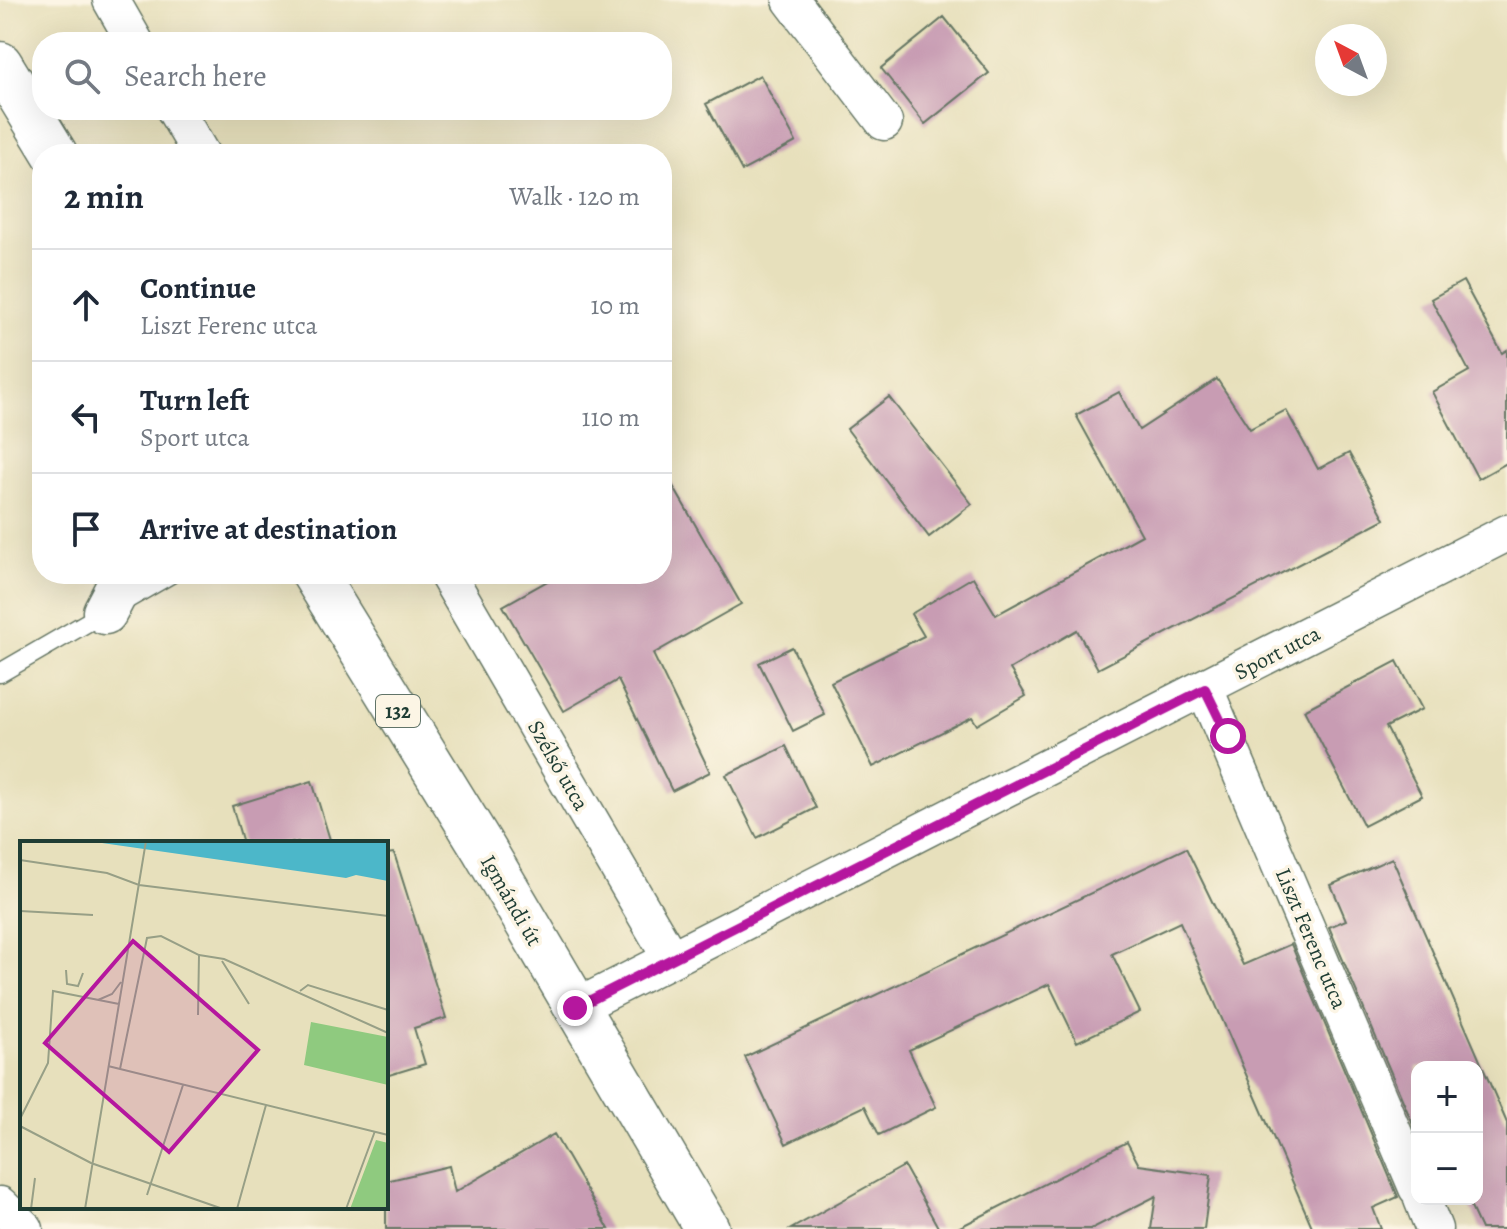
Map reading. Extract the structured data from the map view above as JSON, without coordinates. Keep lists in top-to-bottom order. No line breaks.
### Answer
{"streets":{"main road":["132","Igmándi út"],"street":["Sport utca","Szélső utca","Liszt Ferenc utca"]},"crossings":[["Sport utca","Szélső utca"],["Sport utca","Igmándi út"],["Sport utca","Liszt Ferenc utca"]],"north":"top left","page":{"search":"Search here","heading":["2 min","Walk · 120 m"],"list":[["Continue","Liszt Ferenc utca","10 m"],["Turn left","Sport utca","110 m"],"Arrive at destination"],"map_buttons":["+","−"]}}
